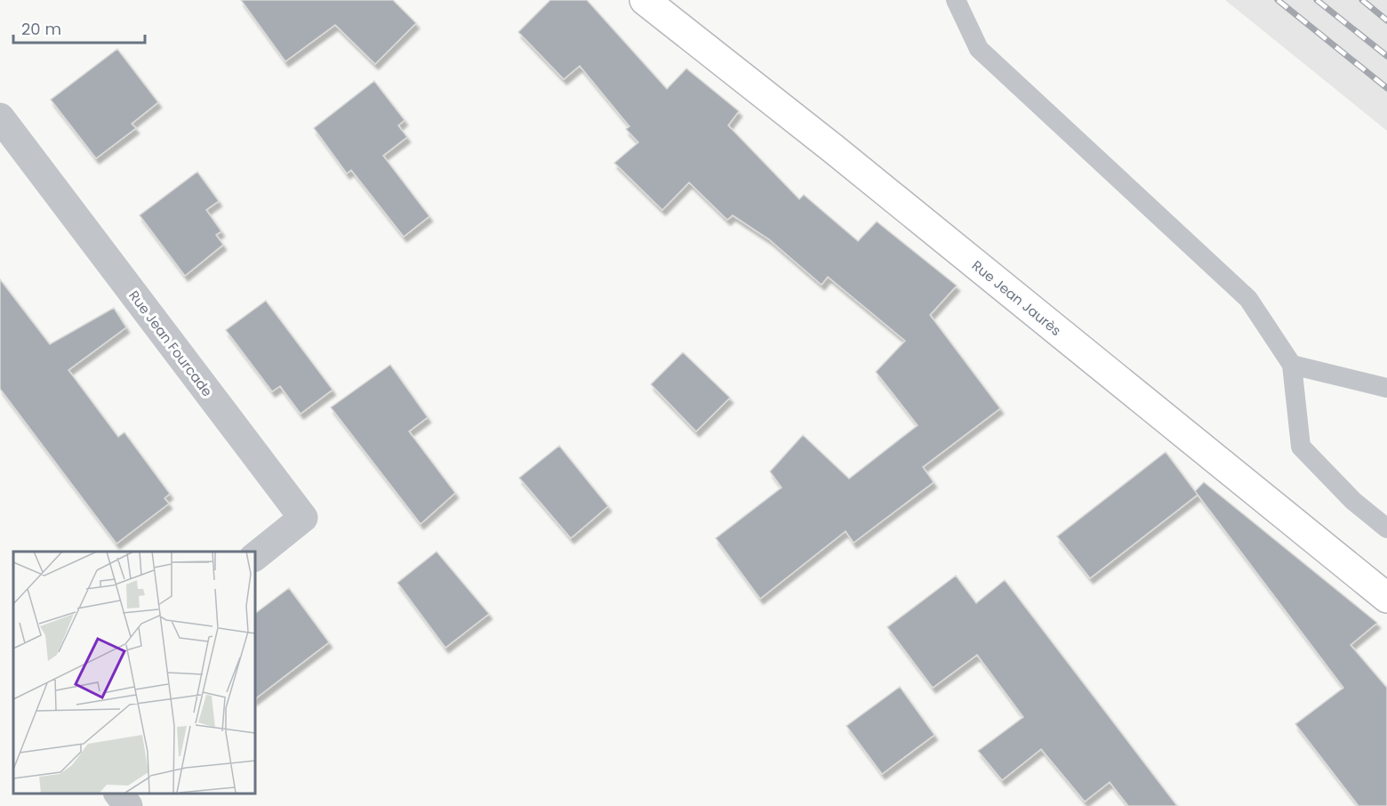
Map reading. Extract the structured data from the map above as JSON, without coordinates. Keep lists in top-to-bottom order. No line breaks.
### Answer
{"streets":{"main road":["Rue Jean Jaurès"],"street":["Rue Jean Fourcade"]},"scale_bar":"20 m"}
